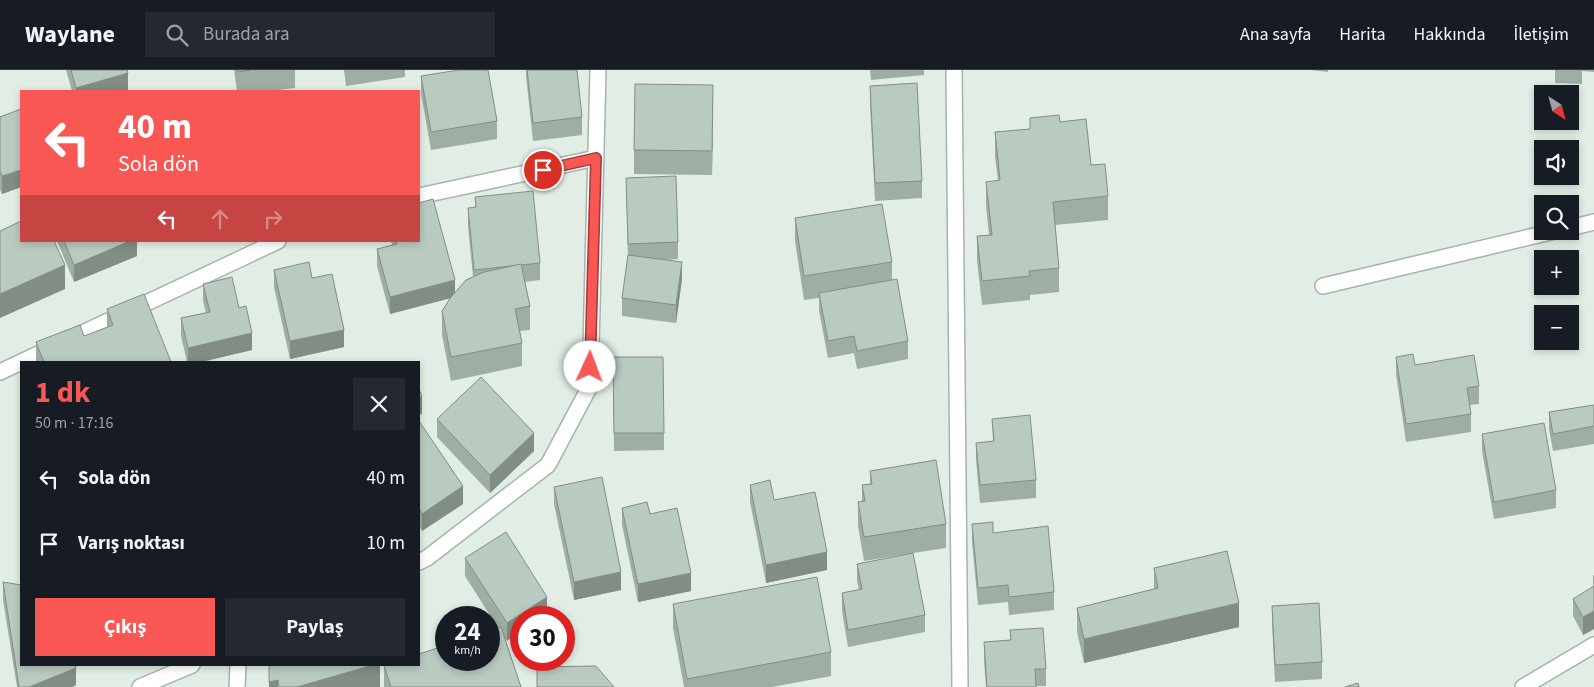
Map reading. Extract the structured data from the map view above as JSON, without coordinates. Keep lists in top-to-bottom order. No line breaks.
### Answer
{"north":"bottom right","page":{"header":"Waylane","search":"Burada ara","nav":["Ana sayfa","Harita","Hakkında","İletişim"],"map_buttons":["+","−"],"turn":["40 m","Sola dön"],"heading":["1 dk","50 m · 17:16"],"list":[{"name":"Sola dön","value":"40 m"},{"name":"Varış noktası","value":"10 m"}],"buttons":["Çıkış","Paylaş"],"speed":"24 km/h","limit":"30"}}
